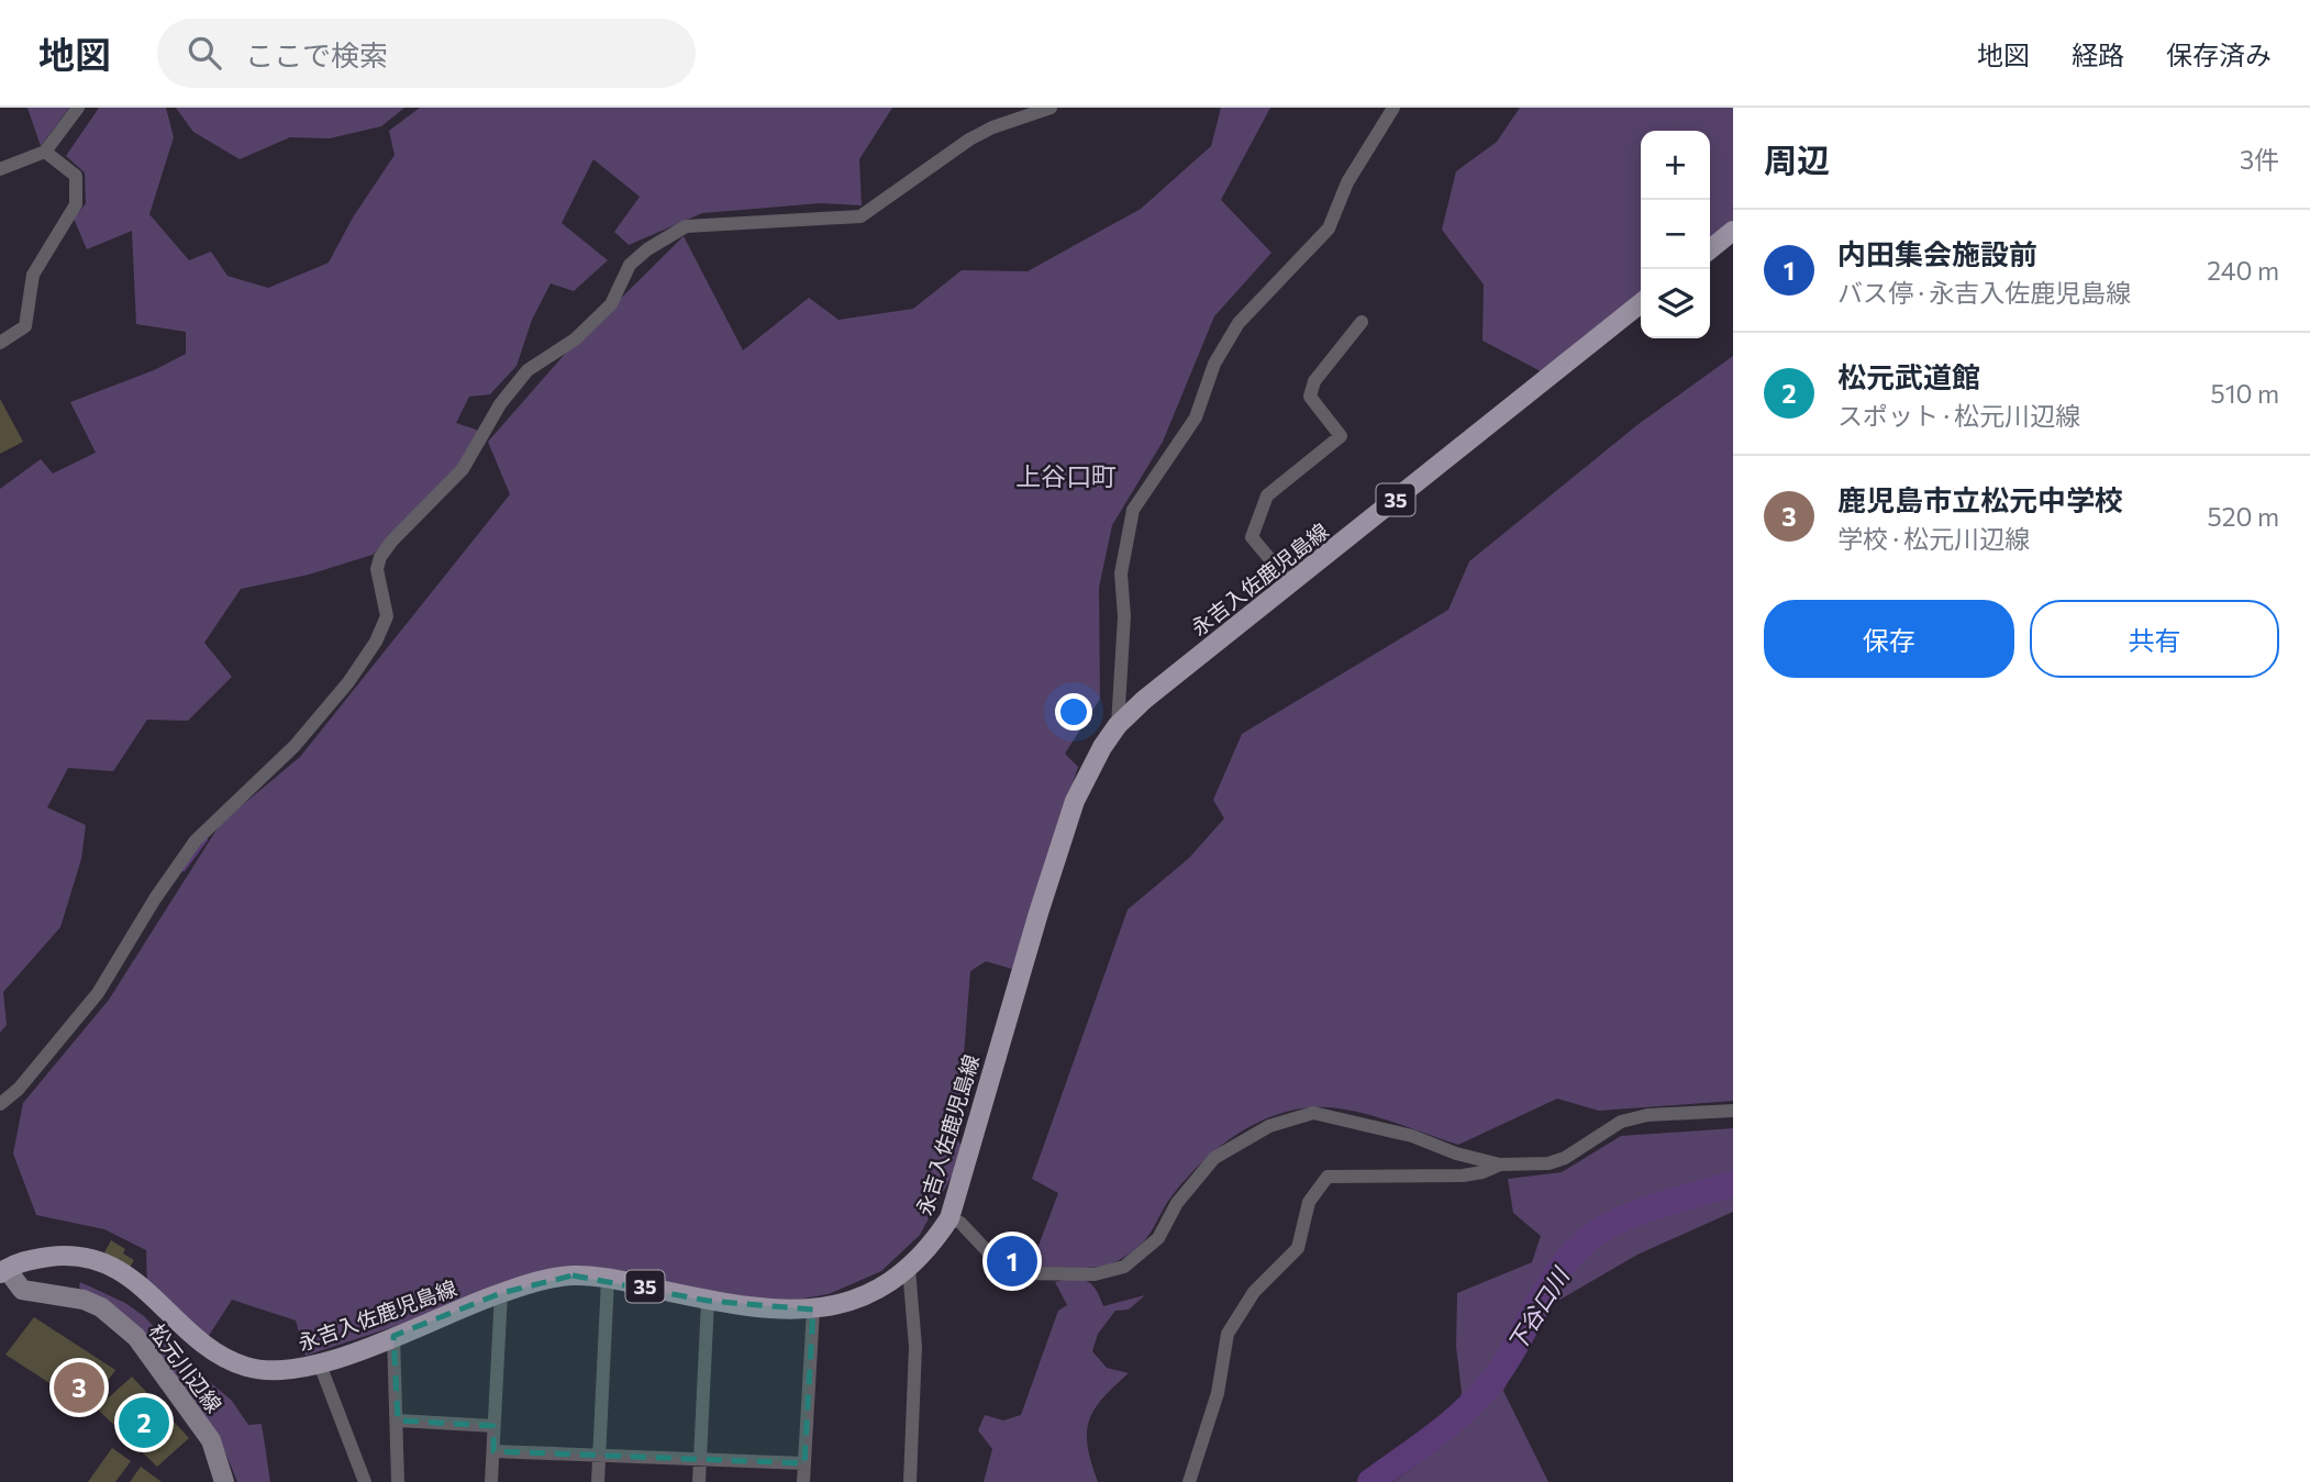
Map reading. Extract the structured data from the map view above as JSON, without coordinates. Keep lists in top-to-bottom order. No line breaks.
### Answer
{"streets":{"main road":["35","永吉入佐鹿児島線","松元川辺線"]},"crossings":[["永吉入佐鹿児島線","松元川辺線"]],"districts":["上谷口町"],"water":["下谷口川"],"page":{"header":"地図","search":"ここで検索","nav":["地図","経路","保存済み"],"heading":["周辺","3件"],"map_buttons":["+","−"],"list":[{"mark":"1","name":"内田集会施設前","note":"バス停 · 永吉入佐鹿児島線","value":"240 m"},{"mark":"2","name":"松元武道館","note":"スポット · 松元川辺線","value":"510 m"},{"mark":"3","name":"鹿児島市立松元中学校","note":"学校 · 松元川辺線","value":"520 m"}],"buttons":["保存","共有"],"pins":["1","3","2"]}}
